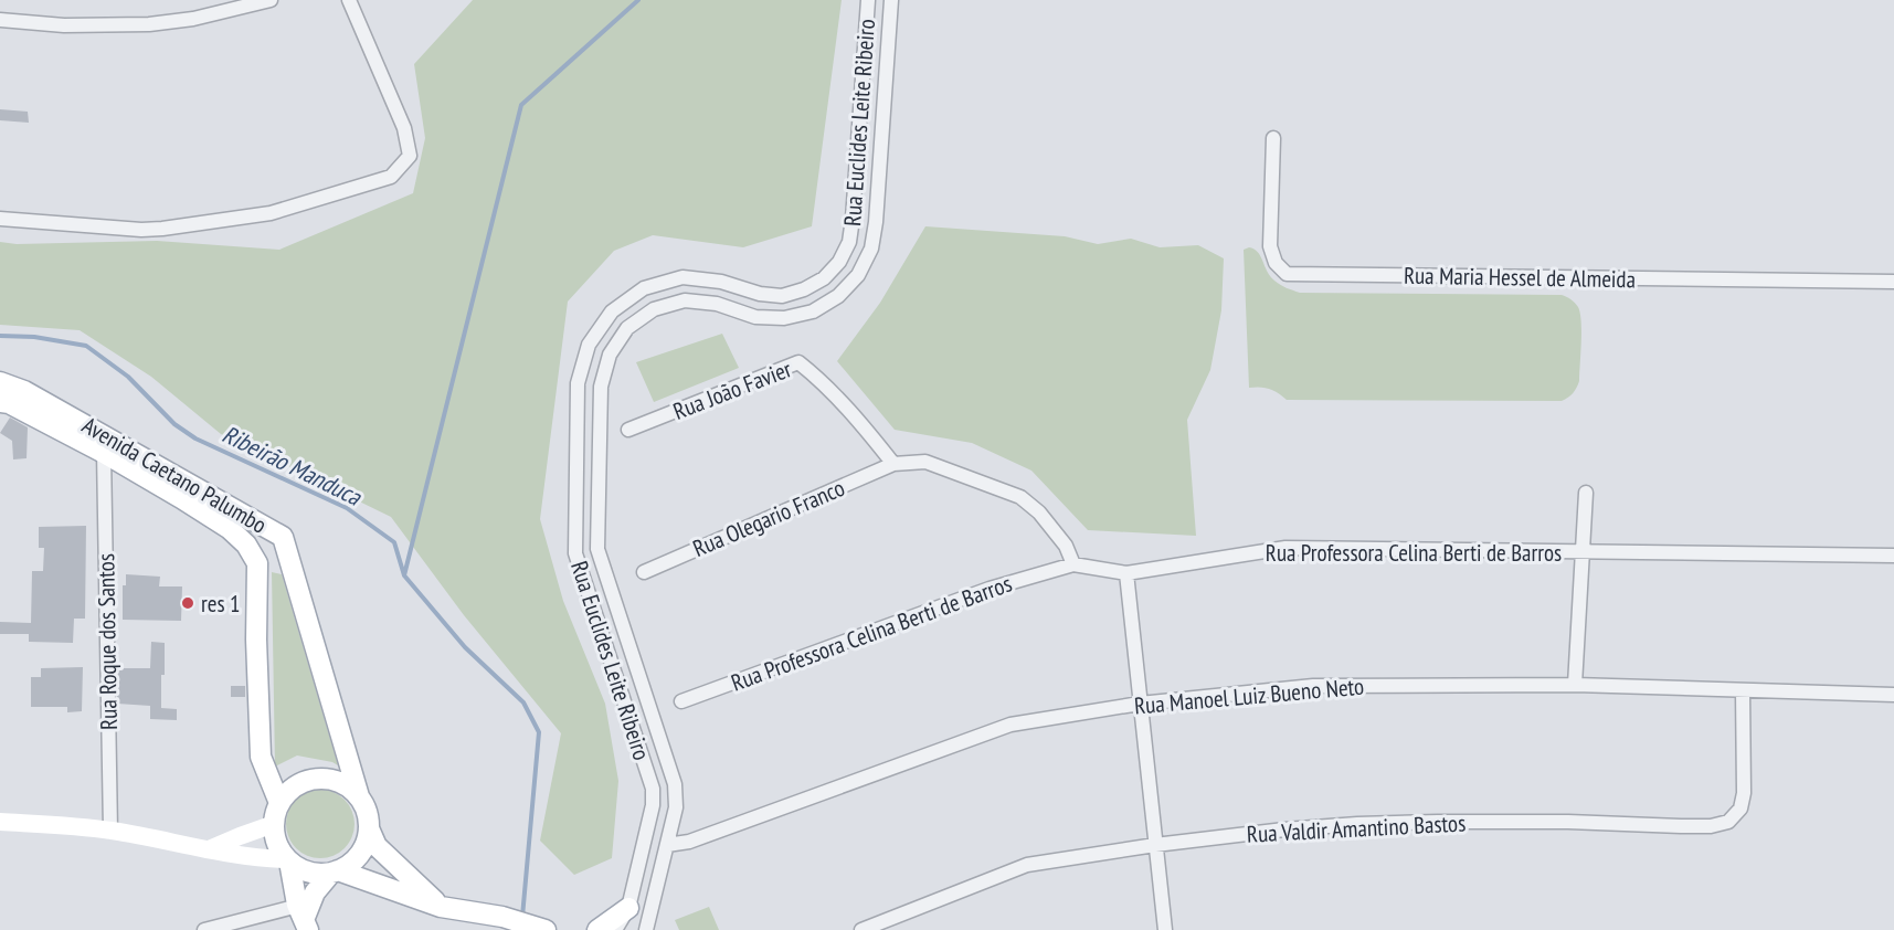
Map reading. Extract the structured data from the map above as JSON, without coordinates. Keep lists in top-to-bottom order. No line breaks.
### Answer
{"streets":{"main road":["Avenida Caetano Palumbo"],"street":["Rua Euclides Leite Ribeiro","Rua Maria Hessel de Almeida","Rua João Favier","Rua Olegario Franco","Rua Professora Celina Berti de Barros","Rua Roque dos Santos","Rua Manoel Luiz Bueno Neto","Rua Valdir Amantino Bastos"]},"crossings":[["Rua Euclides Leite Ribeiro","Rua Manoel Luiz Bueno Neto"],["Rua João Favier","Rua Olegario Franco"],["Avenida Caetano Palumbo","Rua Roque dos Santos"],["Rua Manoel Luiz Bueno Neto","Rua Valdir Amantino Bastos"]],"water":["Ribeirão Manduca"],"places":["res 1"]}
